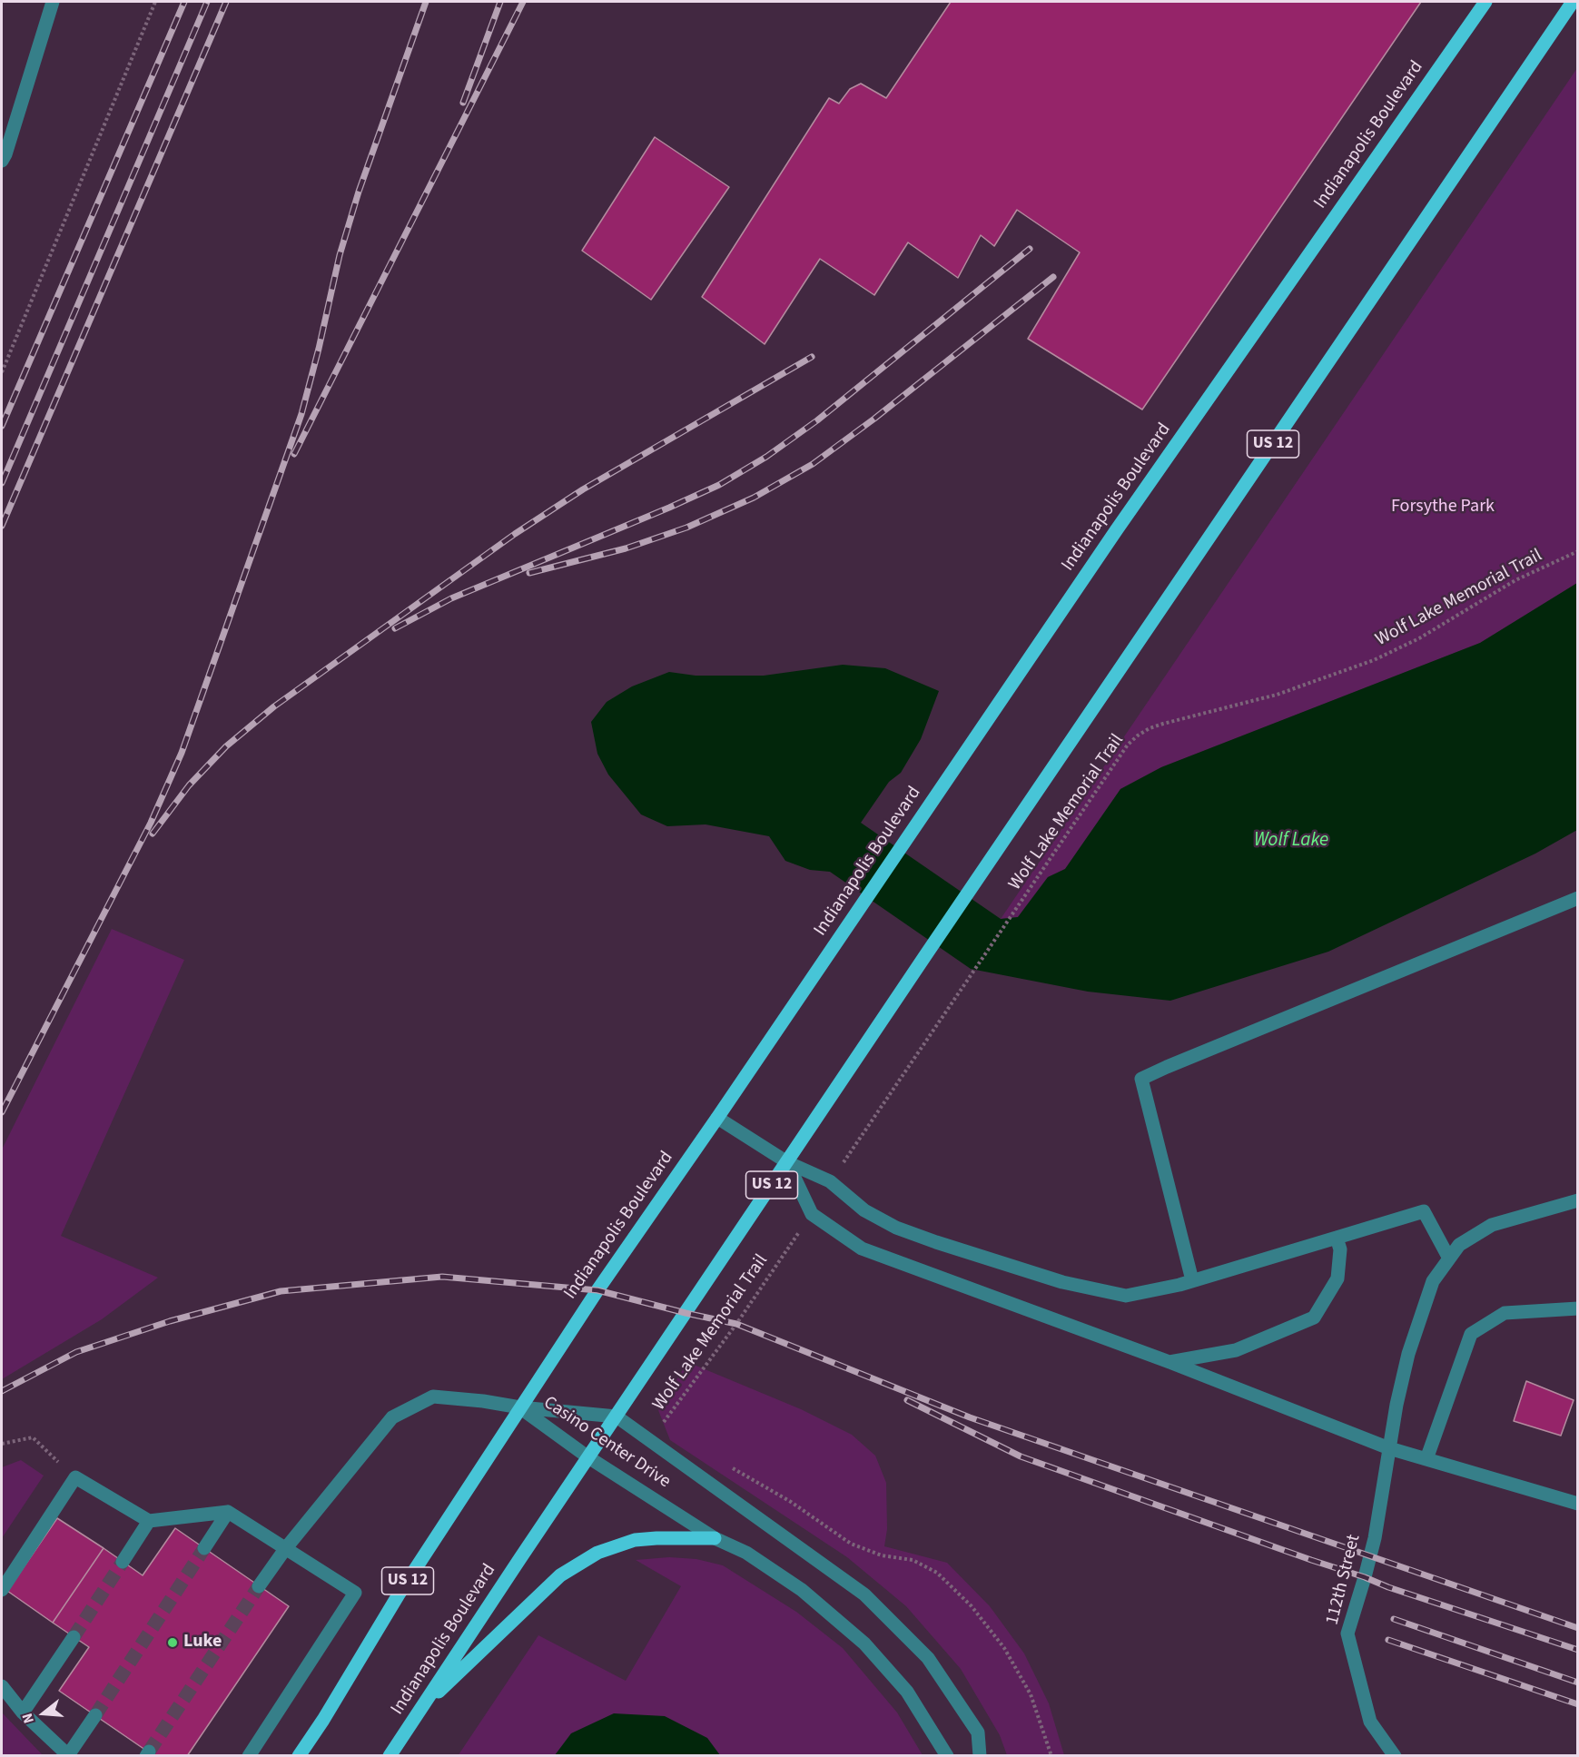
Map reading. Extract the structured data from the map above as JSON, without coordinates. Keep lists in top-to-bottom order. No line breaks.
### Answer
{"streets":{"main road":["Indianapolis Boulevard","US 12"],"street":["Casino Center Drive","112th Street"],"path":["Wolf Lake Memorial Trail"]},"crossings":[["Indianapolis Boulevard","Casino Center Drive"]],"water":["Wolf Lake"],"parks":["Forsythe Park"],"places":["Luke"],"north":"left"}
